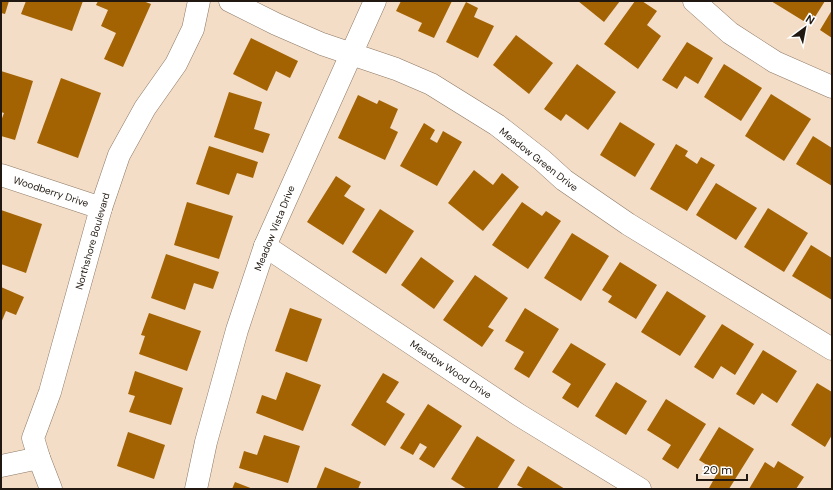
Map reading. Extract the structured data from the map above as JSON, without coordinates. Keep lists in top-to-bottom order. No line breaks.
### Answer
{"streets":{"street":["Meadow Green Drive","Woodberry Drive","Meadow Vista Drive","Northshore Boulevard","Meadow Wood Drive"]},"crossings":[["Meadow Green Drive","Meadow Vista Drive"],["Woodberry Drive","Northshore Boulevard"],["Meadow Vista Drive","Meadow Wood Drive"]],"scale_bar":"20 m","north":"top right"}
